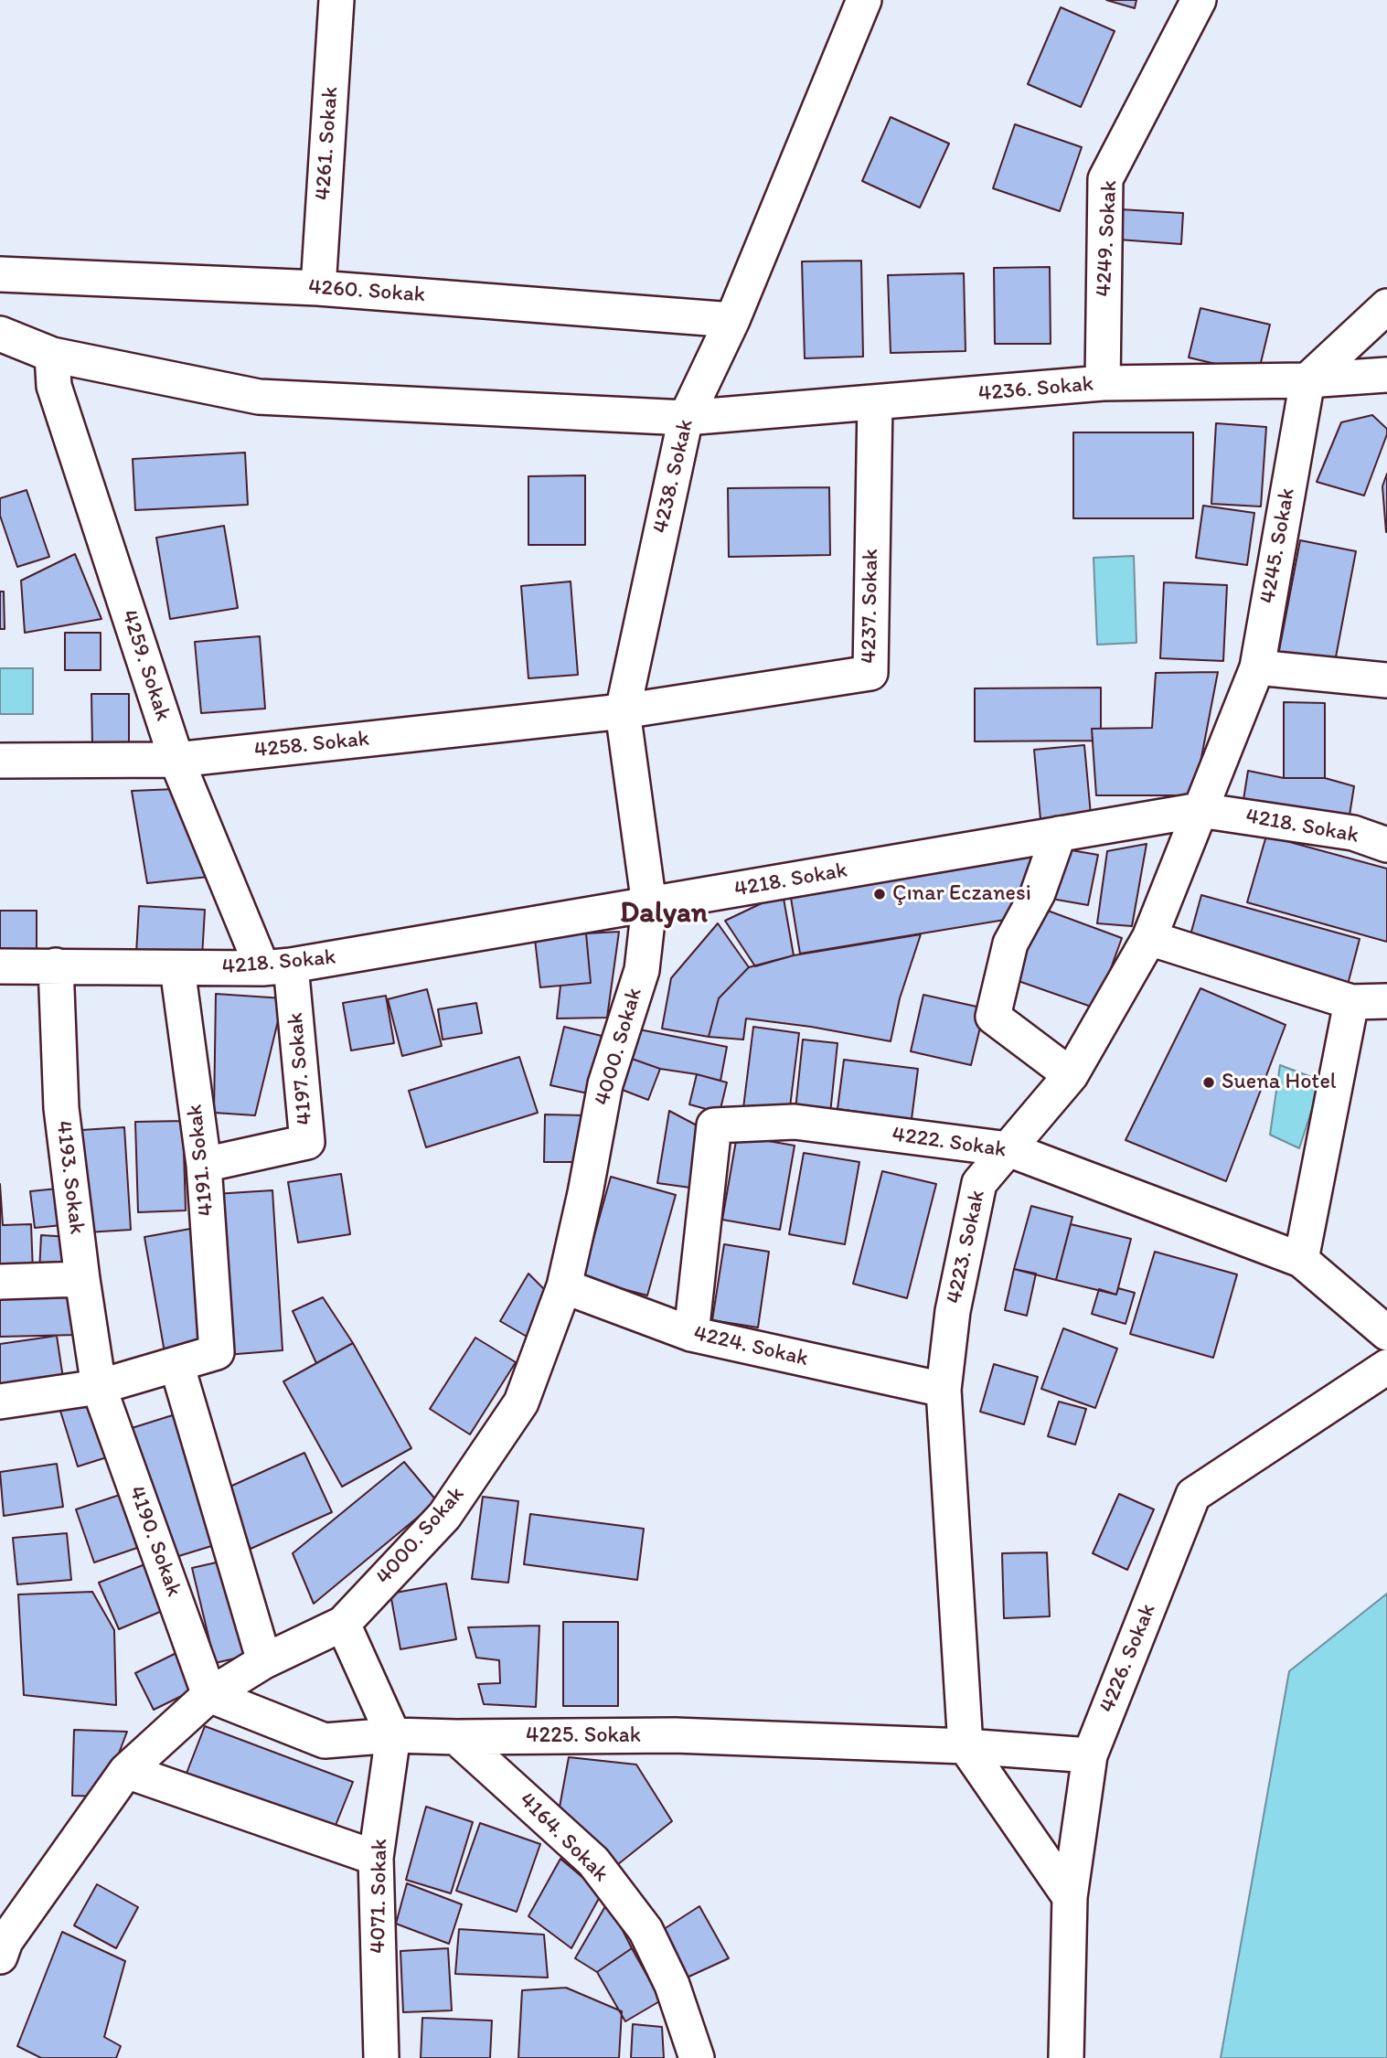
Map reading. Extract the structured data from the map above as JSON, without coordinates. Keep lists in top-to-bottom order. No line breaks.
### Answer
{"streets":{"street":["4261. Sokak","4249. Sokak","4260. Sokak","4236. Sokak","4238. Sokak","4245. Sokak","4237. Sokak","4259. Sokak","4258. Sokak","4218. Sokak","4000. Sokak","4197. Sokak","4222. Sokak","4191. Sokak","4193. Sokak","4223. Sokak","4224. Sokak","4190. Sokak","4226. Sokak","4225. Sokak","4164. Sokak","4071. Sokak"]},"crossings":[["4261. Sokak","4260. Sokak"],["4249. Sokak","4236. Sokak"],["4260. Sokak","4238. Sokak"],["4236. Sokak","4238. Sokak"],["4236. Sokak","4245. Sokak"],["4236. Sokak","4237. Sokak"],["4238. Sokak","4237. Sokak"],["4238. Sokak","4258. Sokak"],["4238. Sokak","4218. Sokak"],["4238. Sokak","4000. Sokak"],["4245. Sokak","4218. Sokak"],["4245. Sokak","4223. Sokak"],["4237. Sokak","4258. Sokak"],["4259. Sokak","4258. Sokak"],["4259. Sokak","4218. Sokak"],["4259. Sokak","4197. Sokak"],["4218. Sokak","4000. Sokak"],["4218. Sokak","4197. Sokak"],["4218. Sokak","4191. Sokak"],["4218. Sokak","4193. Sokak"],["4218. Sokak","4223. Sokak"],["4000. Sokak","4224. Sokak"],["4000. Sokak","4190. Sokak"],["4000. Sokak","4225. Sokak"],["4197. Sokak","4191. Sokak"],["4222. Sokak","4223. Sokak"],["4222. Sokak","4224. Sokak"],["4193. Sokak","4190. Sokak"],["4223. Sokak","4224. Sokak"],["4223. Sokak","4225. Sokak"],["4190. Sokak","4225. Sokak"],["4226. Sokak","4225. Sokak"],["4225. Sokak","4164. Sokak"],["4225. Sokak","4071. Sokak"]],"districts":["Dalyan"],"places":["Çınar Eczanesi","Suena Hotel"]}
